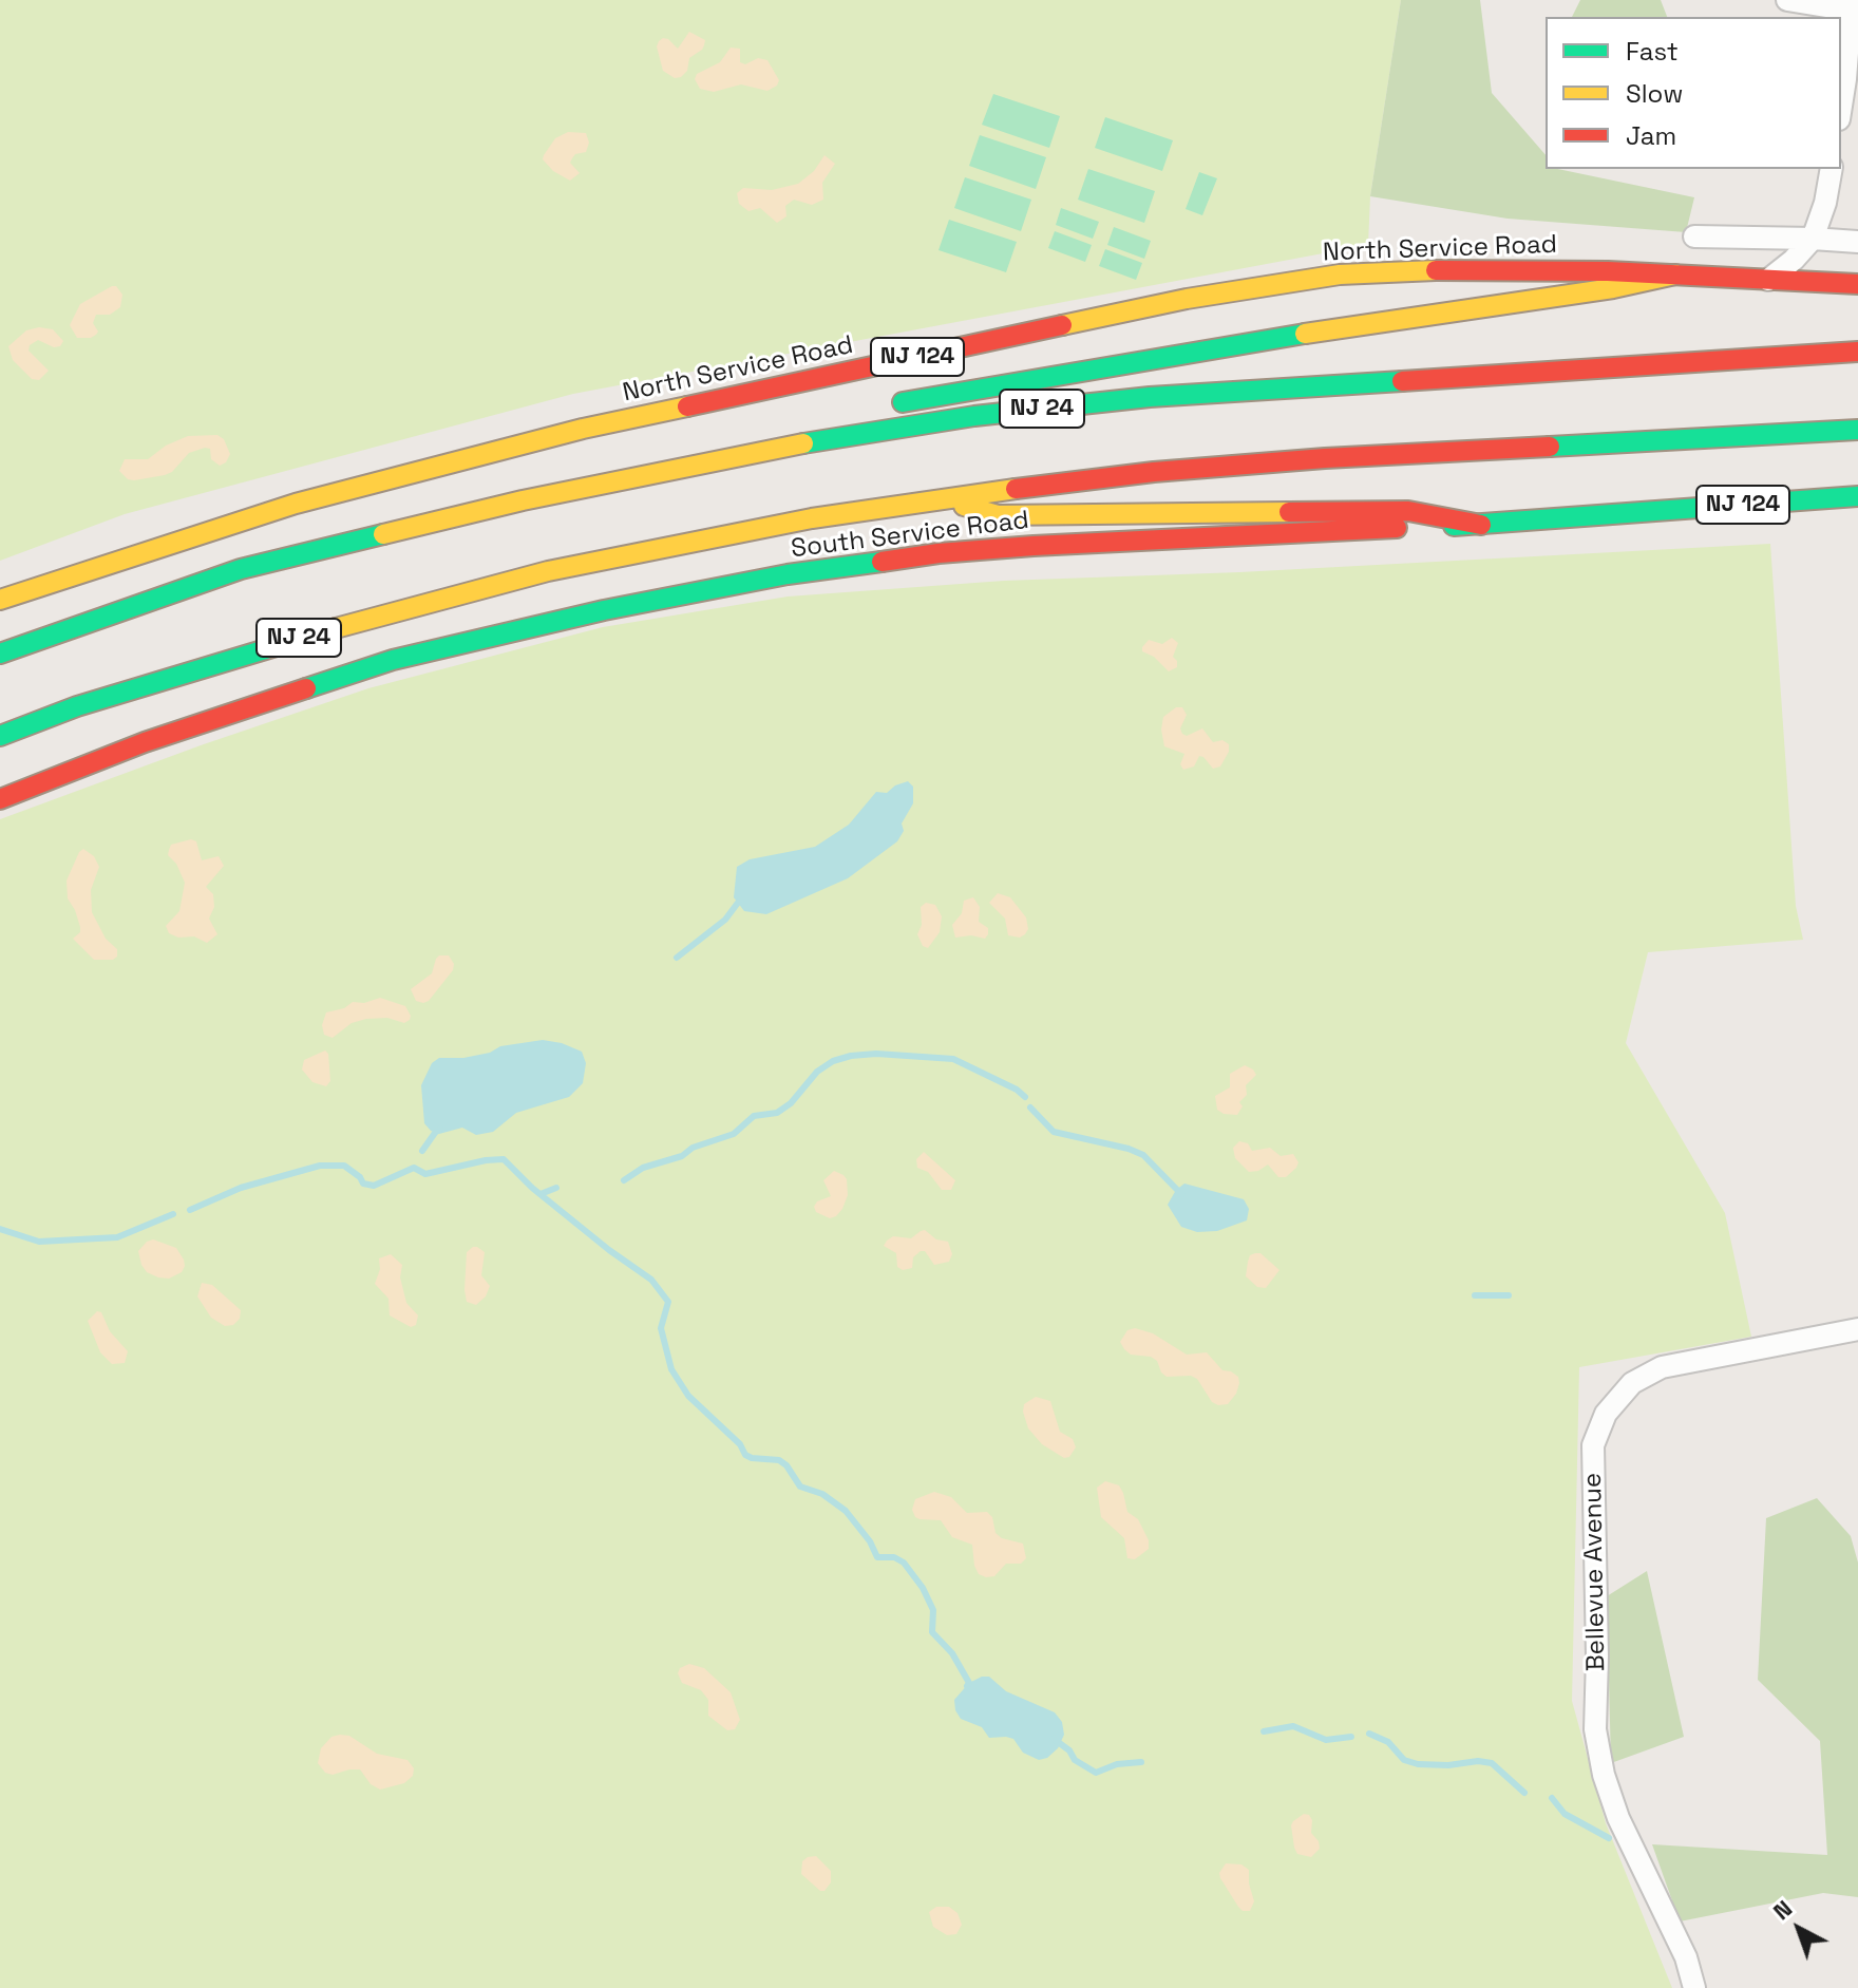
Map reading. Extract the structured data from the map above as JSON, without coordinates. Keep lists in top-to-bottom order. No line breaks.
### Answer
{"streets":{"main road":["North Service Road","NJ 124","NJ 24","South Service Road"],"street":["Bellevue Avenue"]},"legend":["Fast","Slow","Jam"],"north":"top left"}
